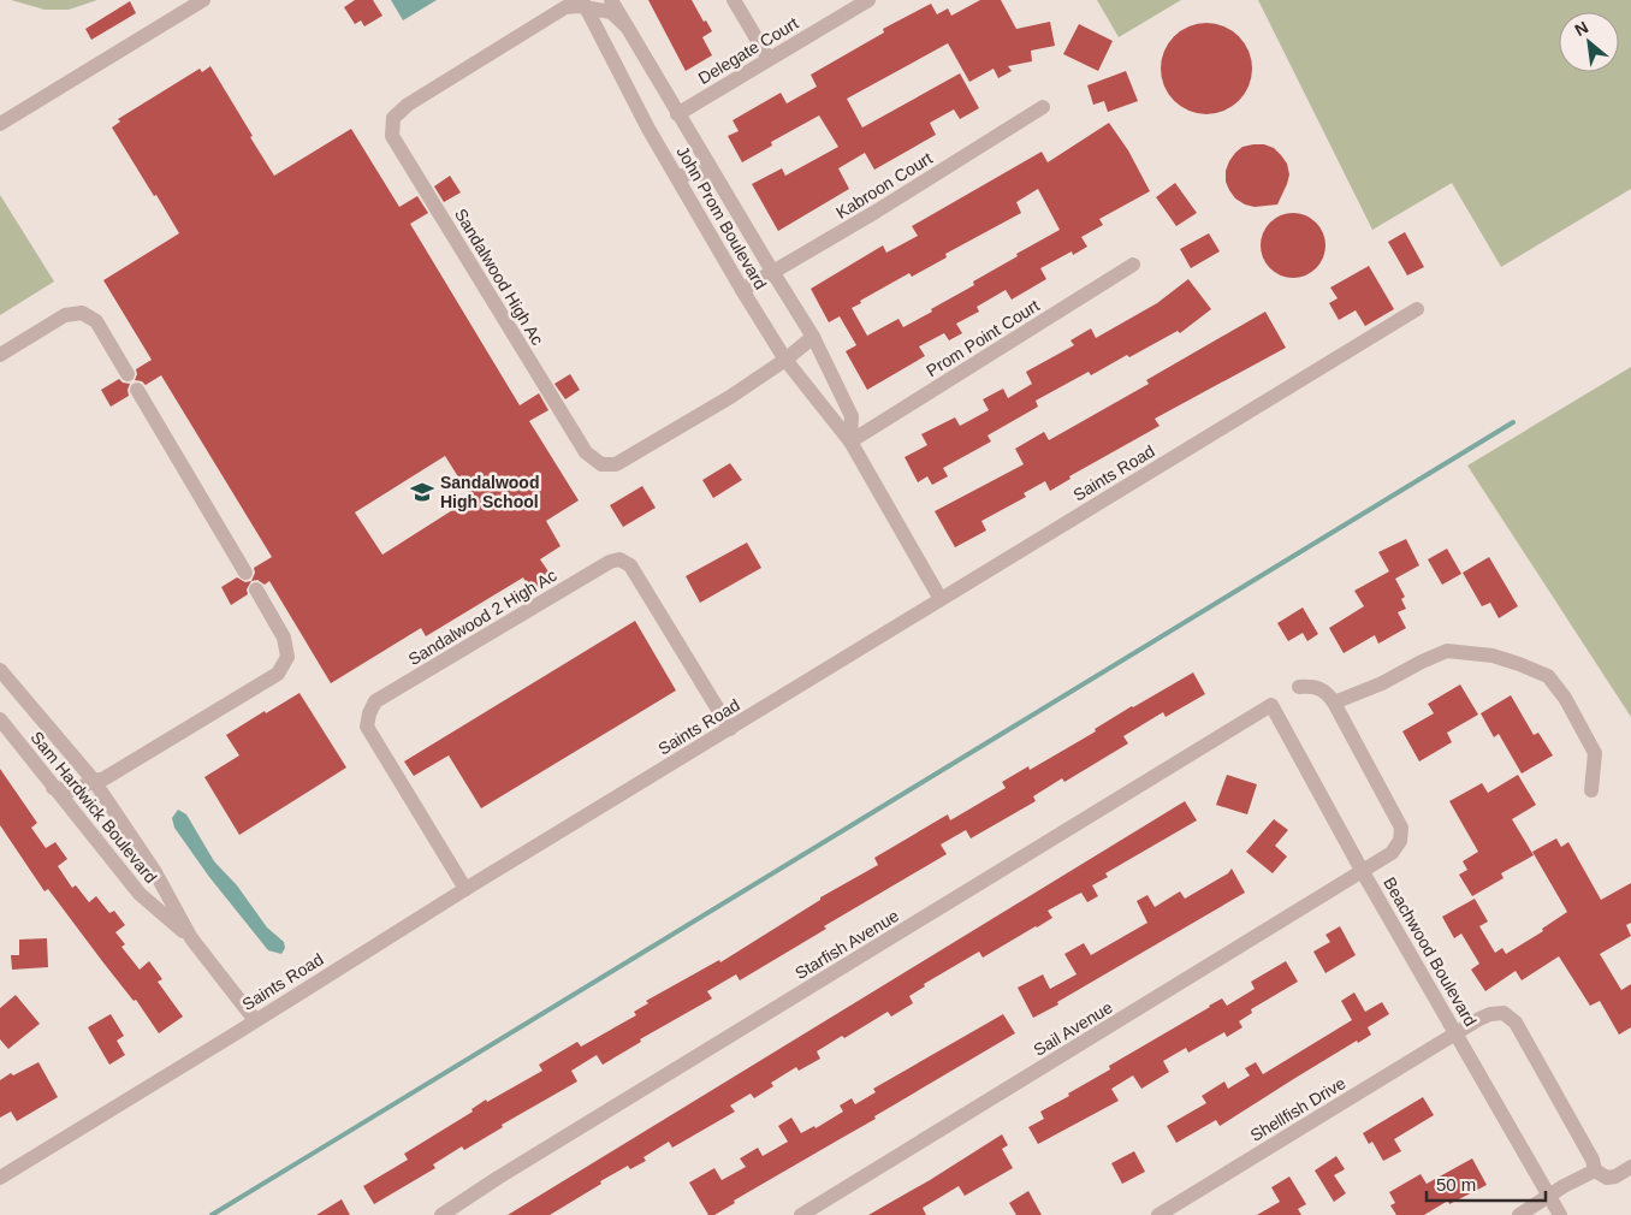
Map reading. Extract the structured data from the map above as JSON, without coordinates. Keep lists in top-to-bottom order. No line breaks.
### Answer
{"streets":{"street":["Delegate Court","Kabroon Court","John Prom Boulevard","Sandalwood High Ac","Prom Point Court","Saints Road","Sandalwood 2 High Ac","Sam Hardwick Boulevard","Starfish Avenue","Beachwood Boulevard","Sail Avenue","Shellfish Drive"]},"crossings":[["Delegate Court","John Prom Boulevard"],["Kabroon Court","John Prom Boulevard"],["John Prom Boulevard","Sandalwood High Ac"],["John Prom Boulevard","Prom Point Court"],["John Prom Boulevard","Saints Road"],["Saints Road","Sandalwood 2 High Ac"],["Saints Road","Sam Hardwick Boulevard"],["Starfish Avenue","Beachwood Boulevard"],["Beachwood Boulevard","Sail Avenue"],["Beachwood Boulevard","Shellfish Drive"]],"places":{"school or university":["Sandalwood High School"]},"scale_bar":"50 m","north":"top left"}
